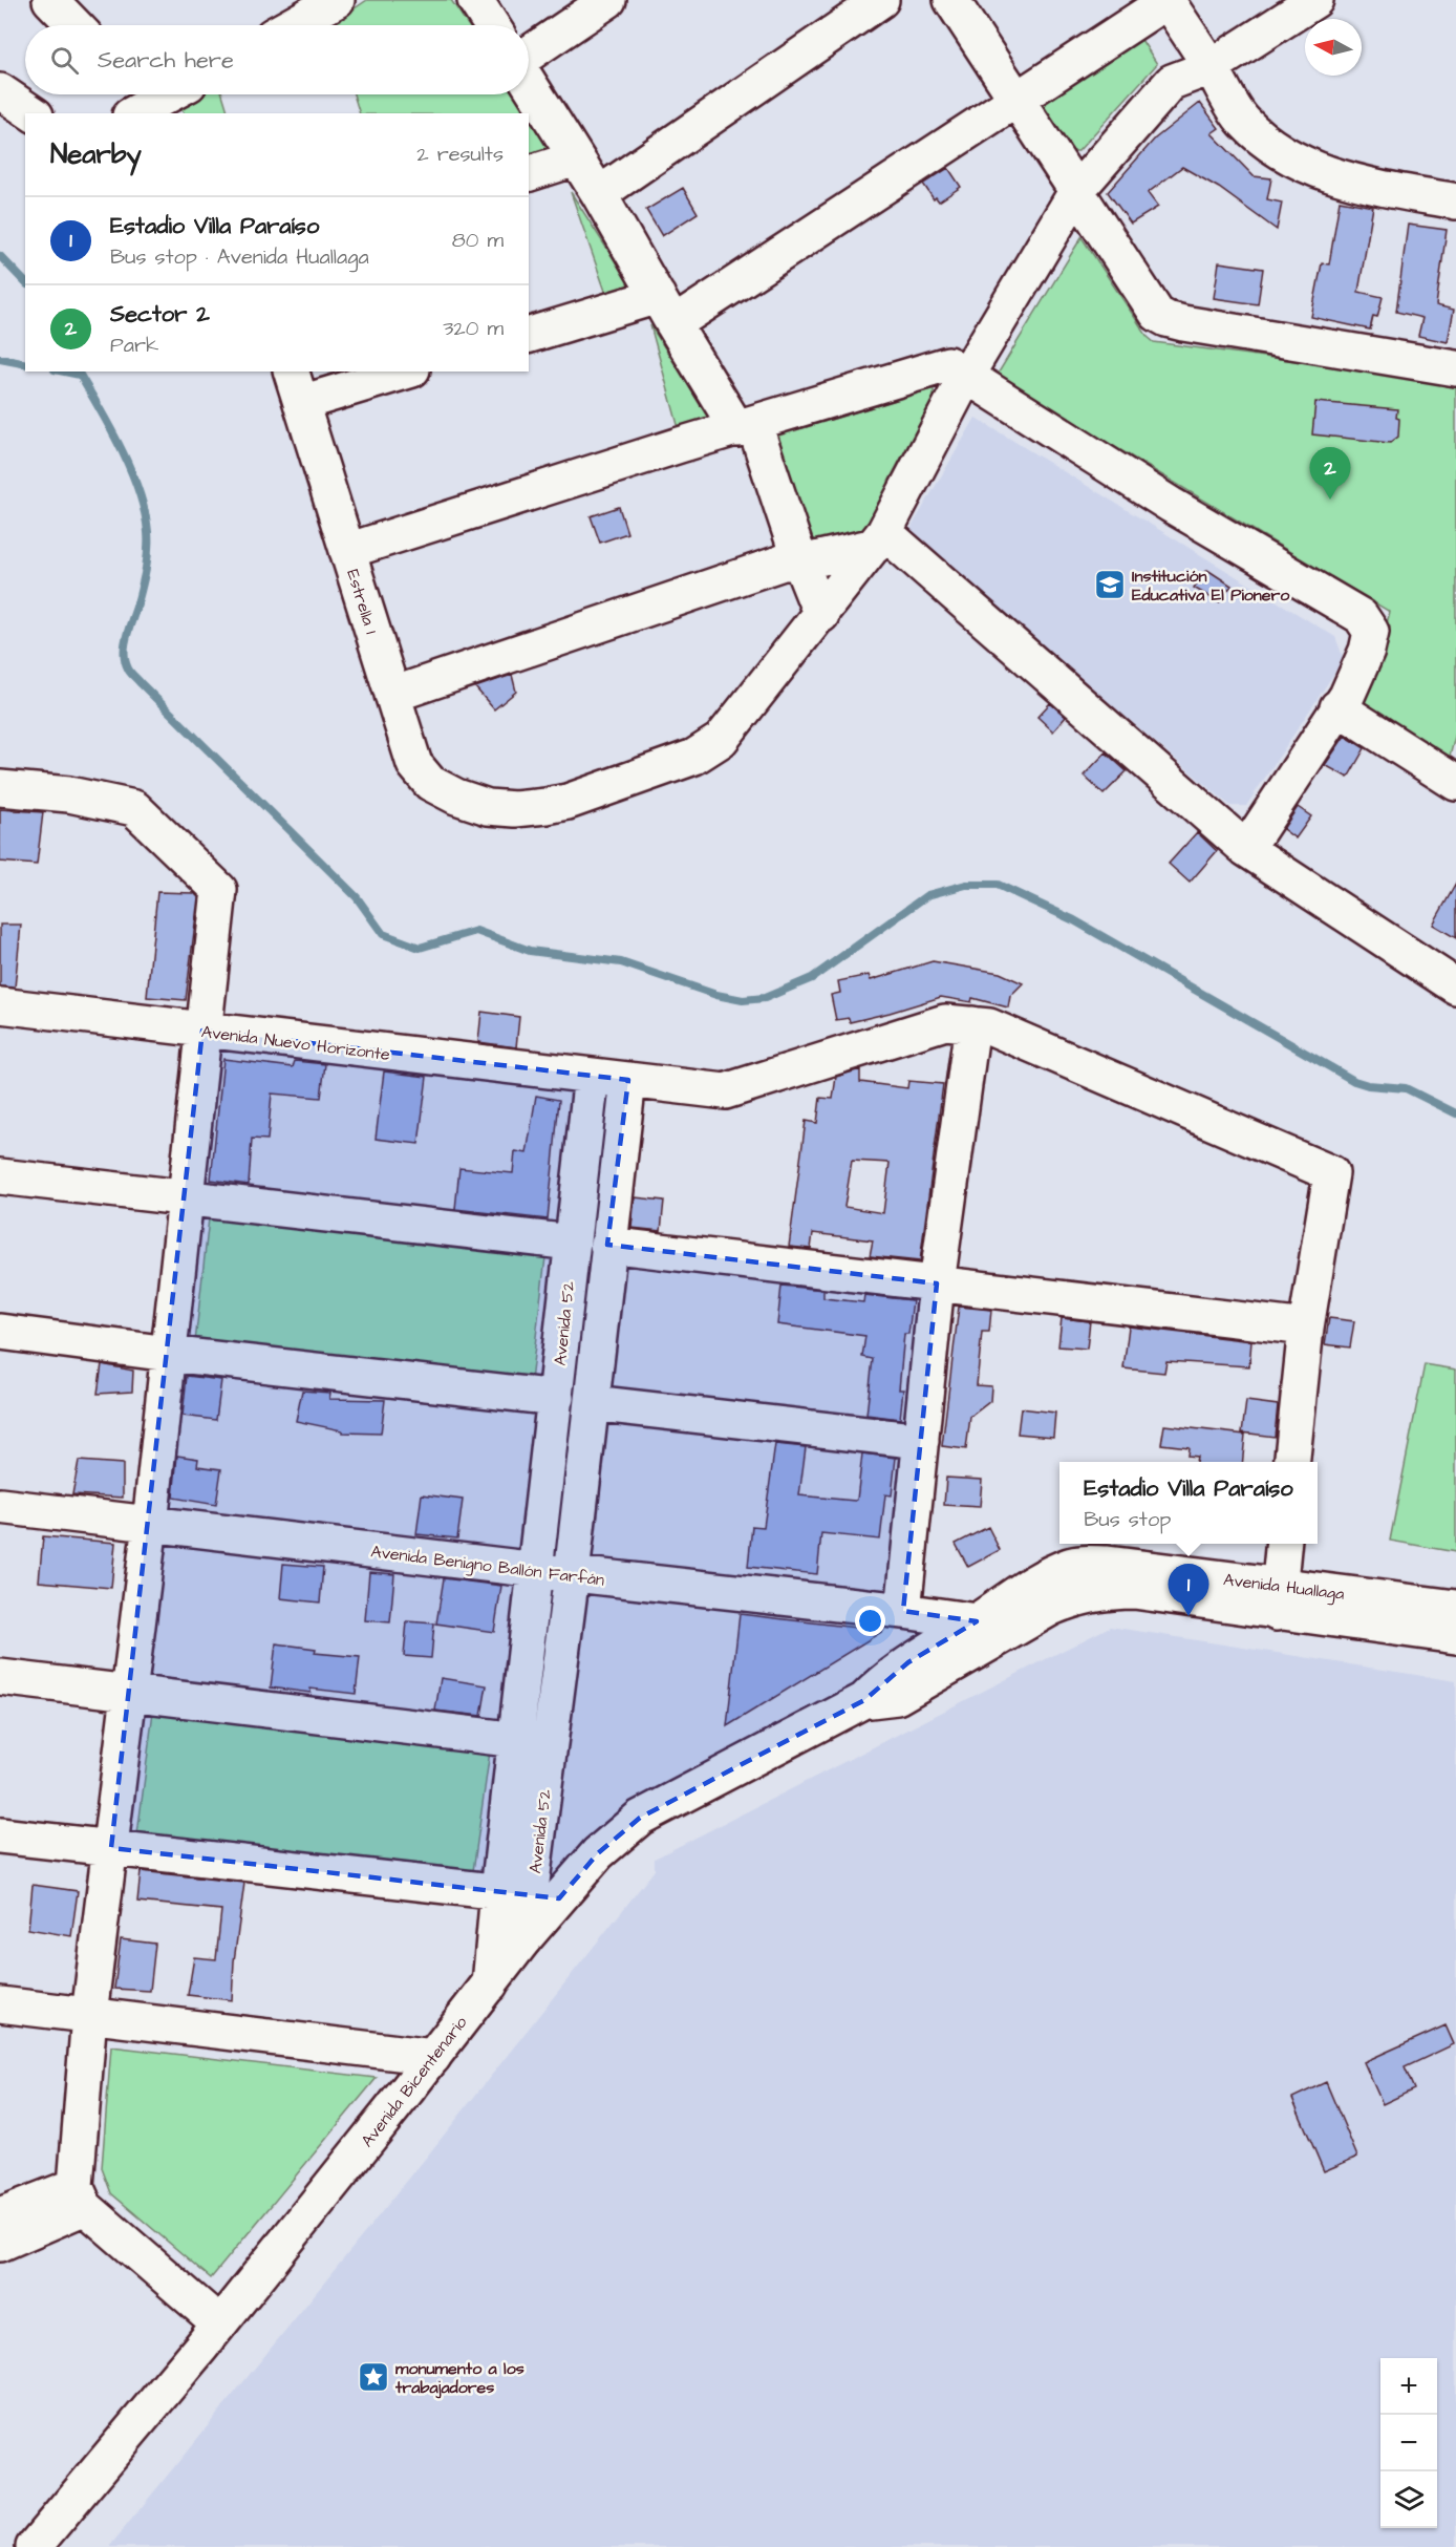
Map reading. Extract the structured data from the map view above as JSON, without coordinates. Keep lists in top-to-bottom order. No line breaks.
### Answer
{"streets":{"street":["Estrella 1","Avenida Nuevo Horizonte","Avenida 52","Avenida Benigno Ballón Farfán","Avenida Huallaga","Avenida Bicentenario"]},"crossings":[["Avenida Nuevo Horizonte","Avenida 52"],["Avenida 52","Avenida Benigno Ballón Farfán"],["Avenida 52","Avenida Bicentenario"],["Avenida Benigno Ballón Farfán","Avenida Huallaga"],["Avenida Benigno Ballón Farfán","Avenida Bicentenario"],["Avenida Huallaga","Avenida Bicentenario"]],"places":{"school or university":["Institución Educativa El Pionero"],"place":["monumento a los trabajadores"]},"north":"left","page":{"search":"Search here","heading":["Nearby","2 results"],"list":[{"mark":"1","name":"Estadio Villa Paraíso","note":"Bus stop · Avenida Huallaga","value":"80 m"},{"mark":"2","name":"Sector 2","note":"Park","value":"320 m"}],"pins":["2","1"],"popup":["Estadio Villa Paraíso","Bus stop"],"map_buttons":["+","−"]}}
